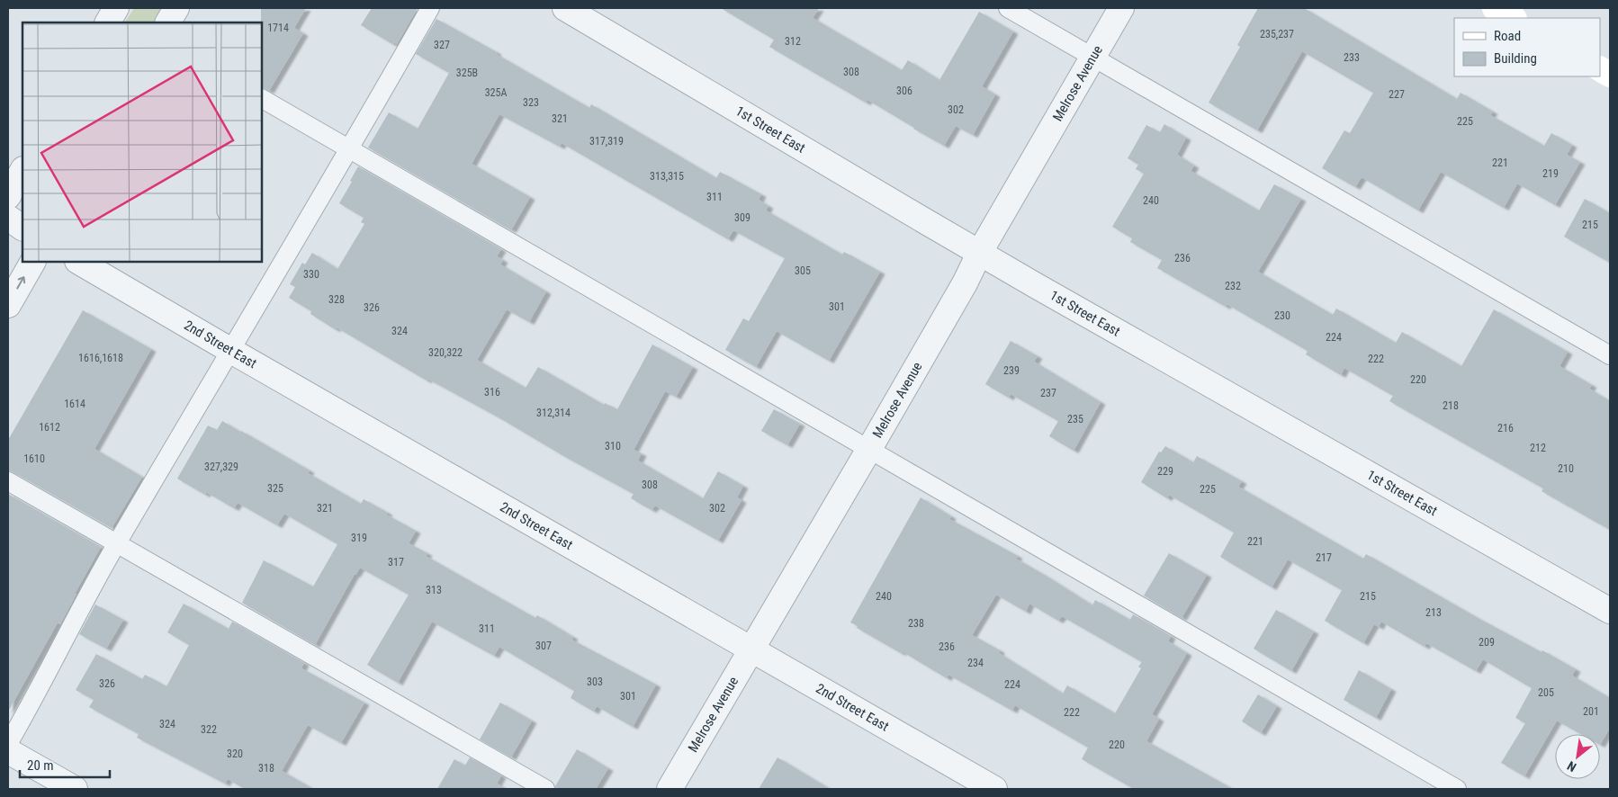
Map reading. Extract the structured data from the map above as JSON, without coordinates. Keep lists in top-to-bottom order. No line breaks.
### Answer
{"streets":{"street":["Melrose Avenue","1st Street East","2nd Street East"]},"crossings":[["Melrose Avenue","1st Street East"],["Melrose Avenue","2nd Street East"]],"house_numbers":["1714","235,237","312","327","233","308","325B","306","325A","227","323","302","321","225","317,319","221","219","313,315","311","240","309","215","236","305","330","232","328","301","326","230","324","224","320,322","1616,1618","222","239","220","316","237","1614","218","312,314","235","1612","216","310","212","1610","327,329","210","229","308","325","225","321","302","319","221","217","317","313","240","215","213","238","311","209","307","236","234","303","326","224","205","301","201","222","324","322","220","320","318"],"legend":["Road","Building"],"scale_bar":"20 m","north":"bottom left"}
